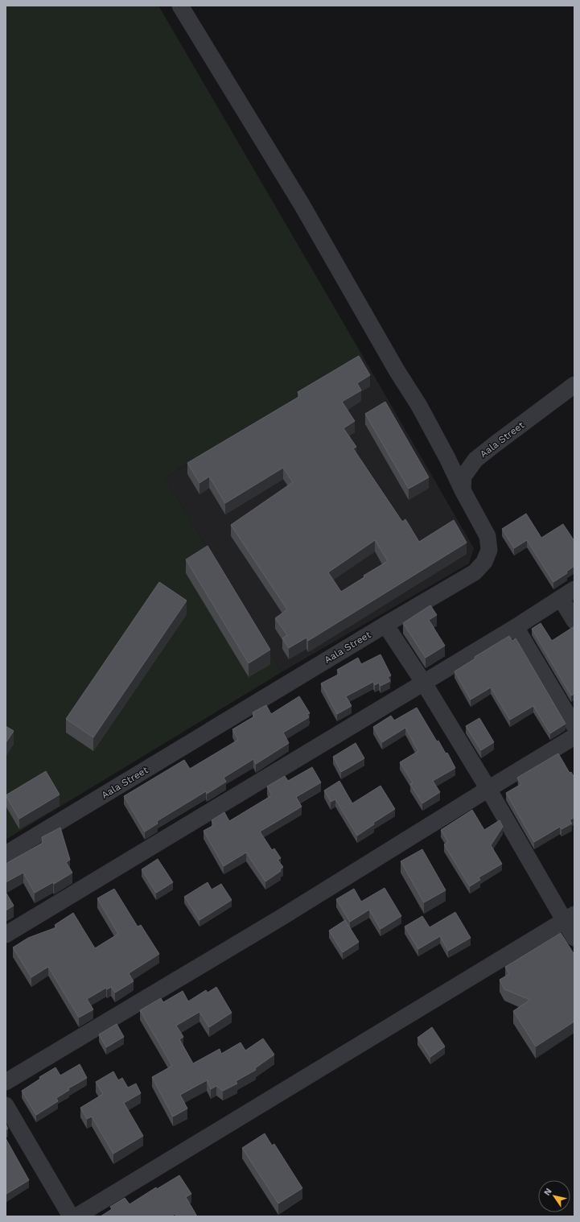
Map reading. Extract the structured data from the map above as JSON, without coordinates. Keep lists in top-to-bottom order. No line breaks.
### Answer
{"streets":{"street":["Aala Street"]},"north":"top left"}
